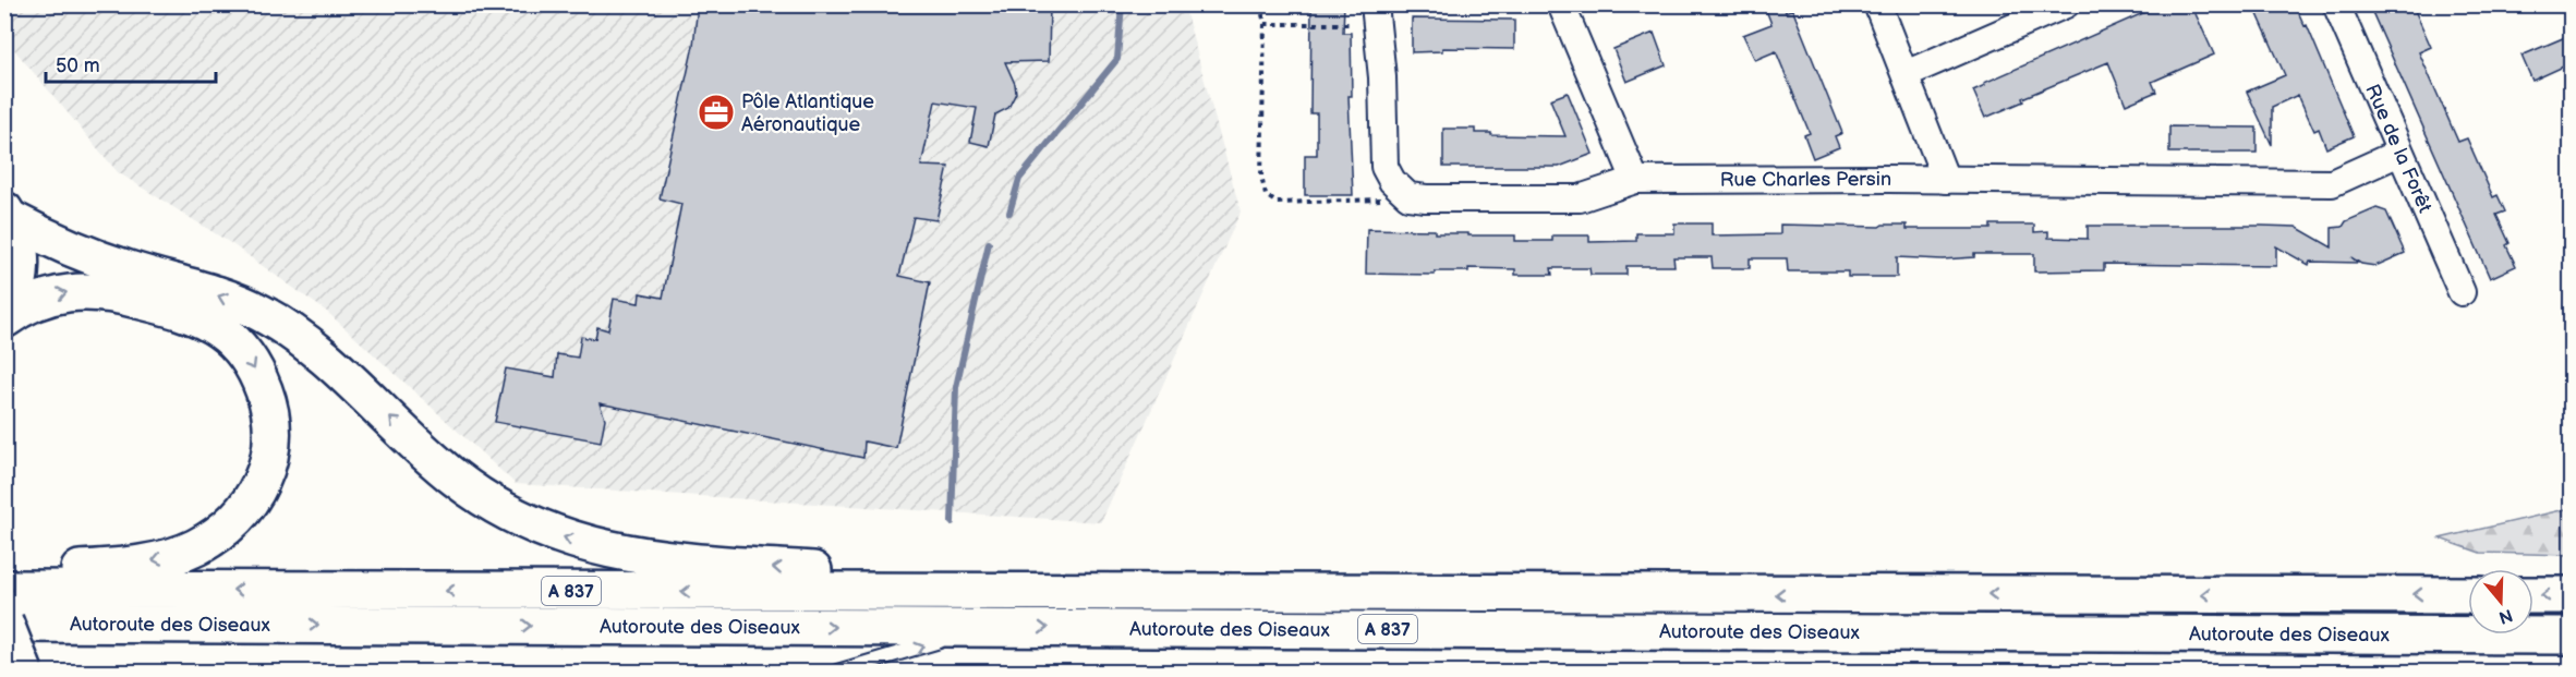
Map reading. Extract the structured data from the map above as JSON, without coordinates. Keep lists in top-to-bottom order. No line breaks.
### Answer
{"streets":{"main road":["A 837","Autoroute des Oiseaux"],"street":["Rue de la Forêt","Rue Charles Persin"]},"crossings":[["Rue de la Forêt","Rue Charles Persin"]],"places":{"office":["Pôle Atlantique Aéronautique"]},"scale_bar":"50 m","north":"bottom"}
